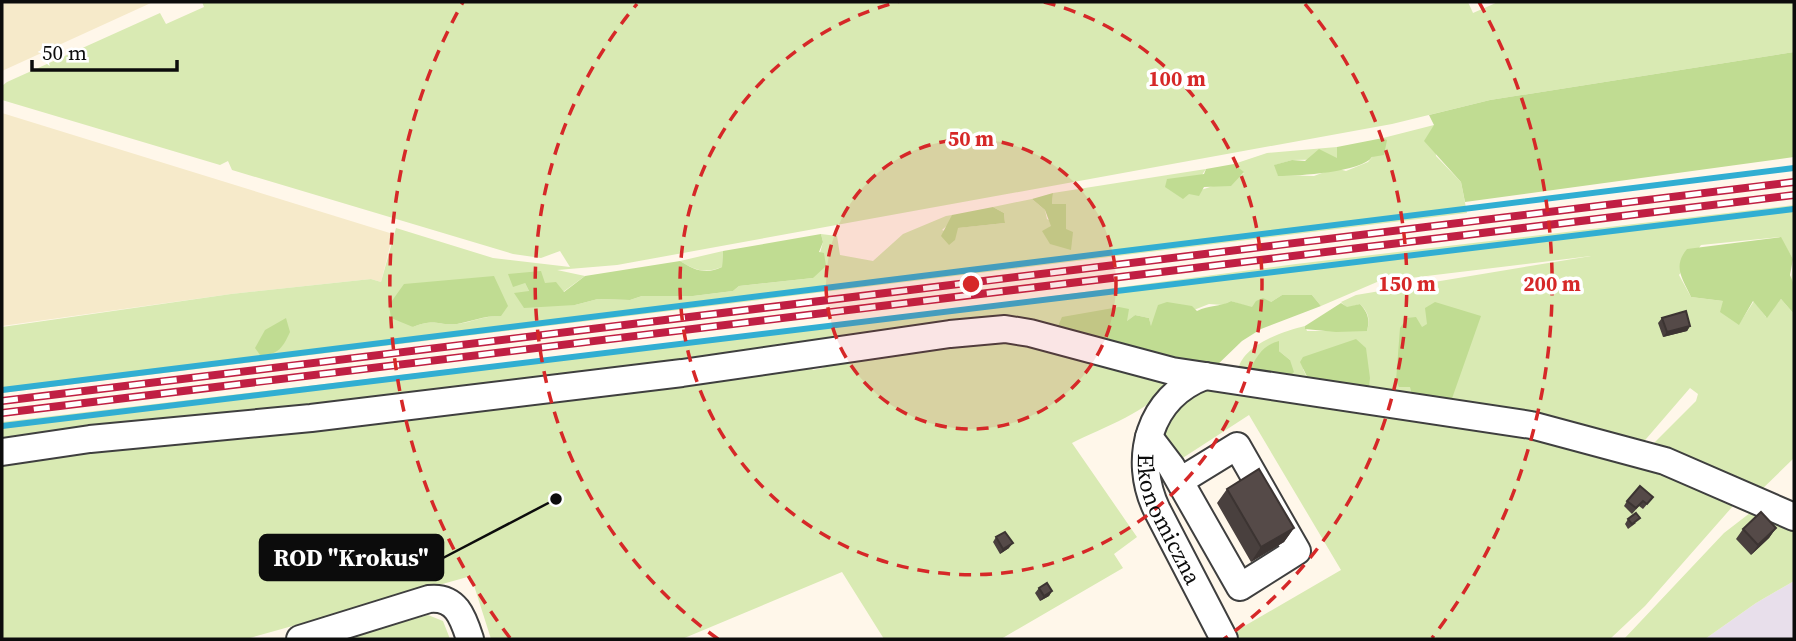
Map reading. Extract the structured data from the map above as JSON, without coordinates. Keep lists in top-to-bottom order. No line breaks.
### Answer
{"streets":{"street":["Ekonomiczna"]},"places":["ROD \"Krokus\""],"scale_bar":"50 m","rings":["100 m","50 m","150 m","200 m"]}
